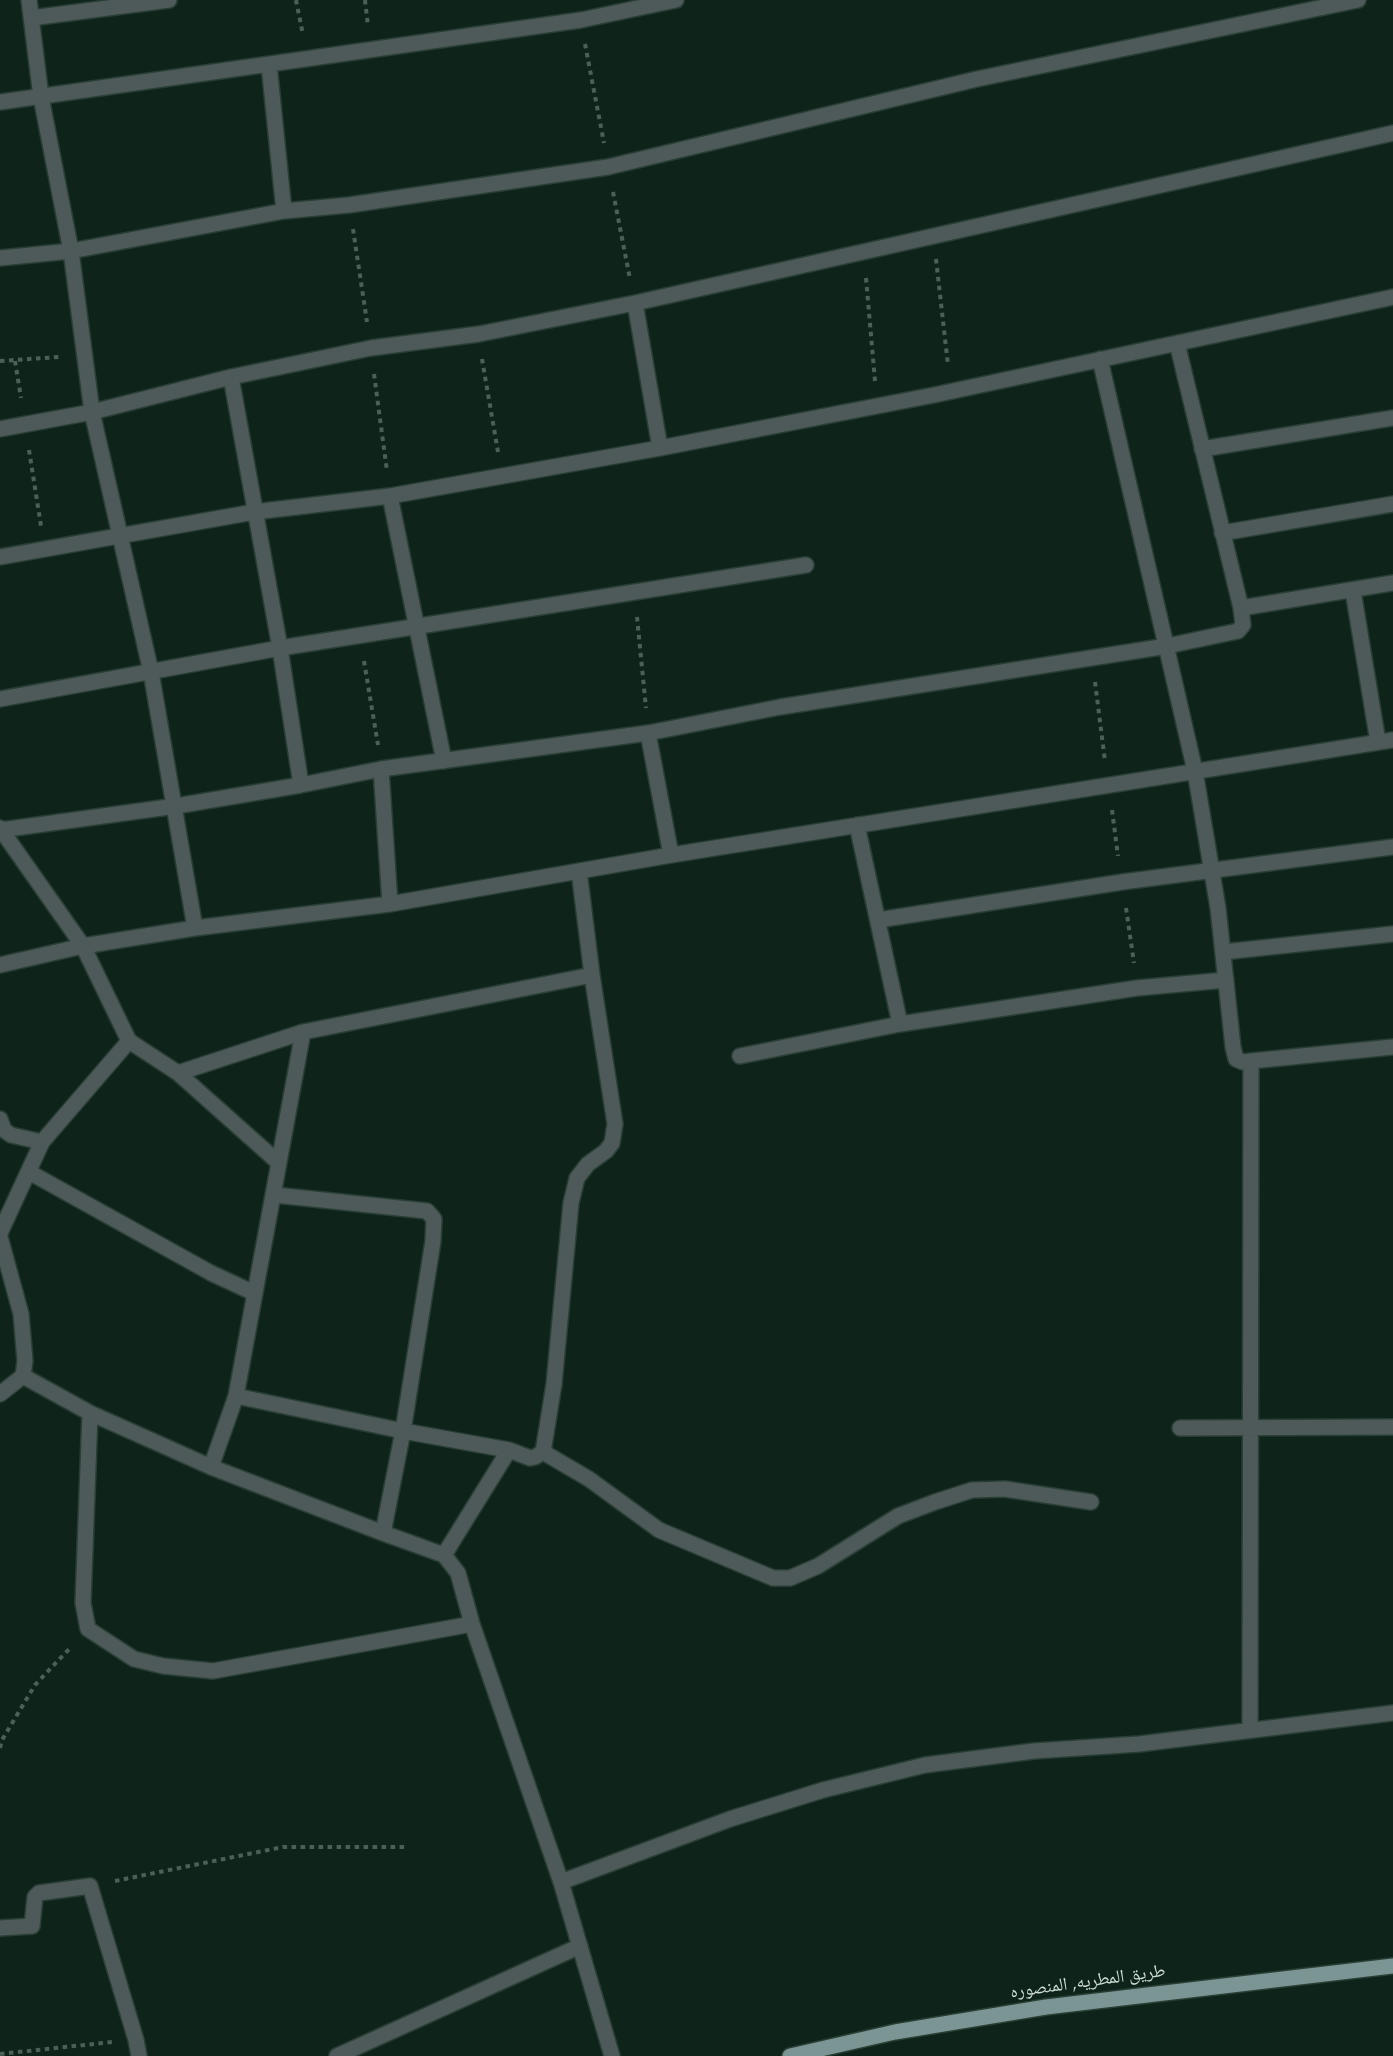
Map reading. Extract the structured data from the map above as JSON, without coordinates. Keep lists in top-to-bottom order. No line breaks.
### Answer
{"streets":{"main road":["طريق المطريه, المنصوره"]}}
